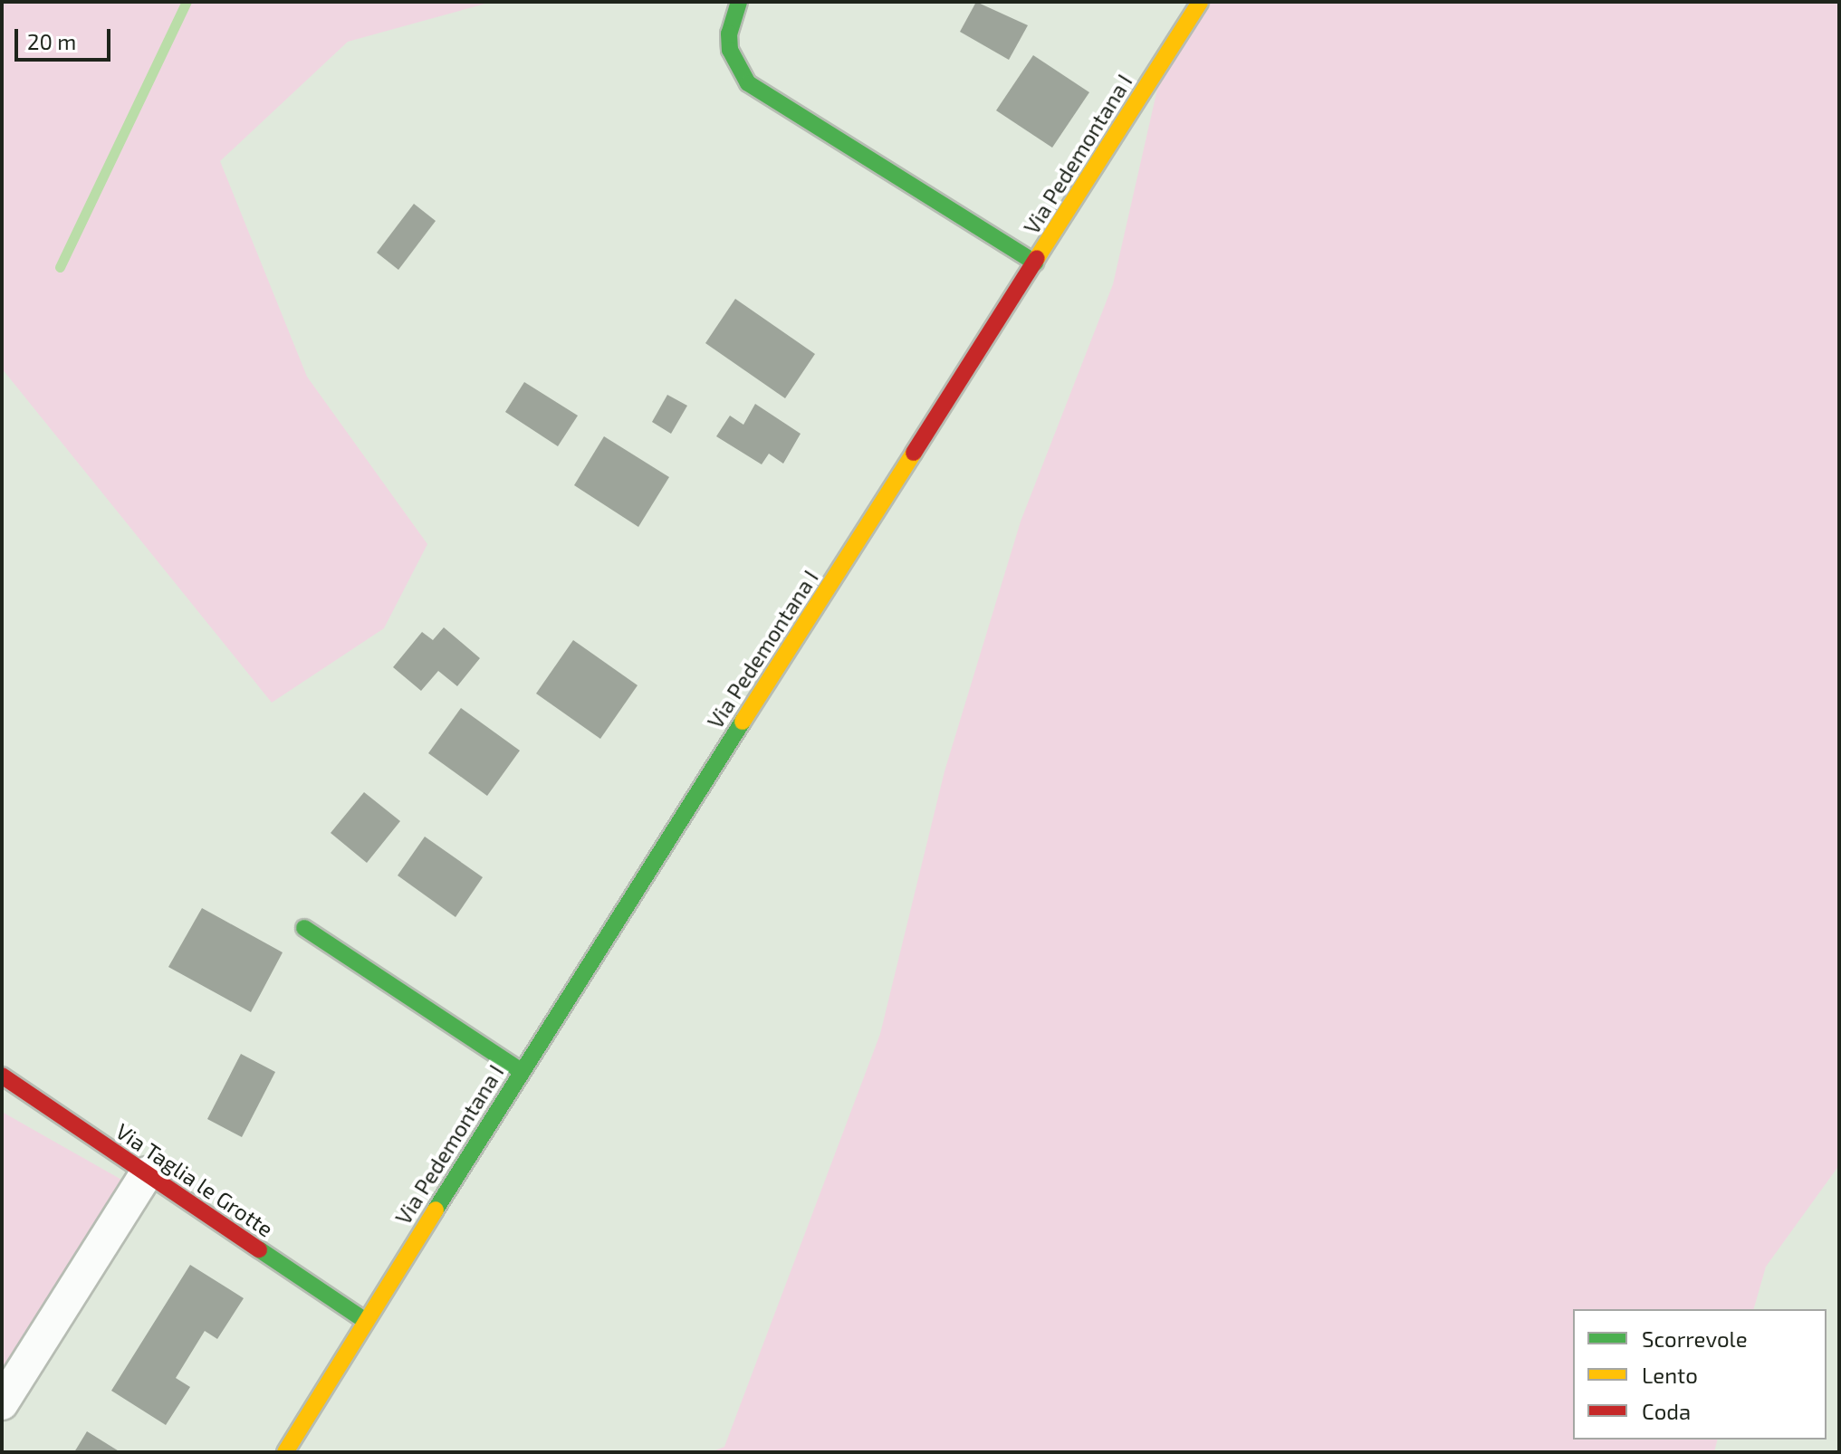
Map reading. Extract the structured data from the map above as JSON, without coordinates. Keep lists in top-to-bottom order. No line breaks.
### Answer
{"streets":{"street":["Via Pedemontana I","Via Taglia le Grotte"]},"crossings":[["Via Pedemontana I","Via Taglia le Grotte"]],"legend":["Scorrevole","Lento","Coda"],"scale_bar":"20 m"}
